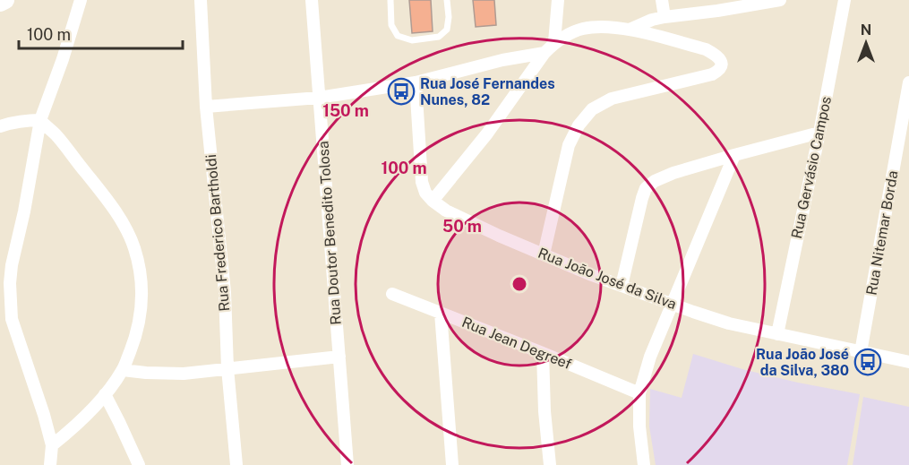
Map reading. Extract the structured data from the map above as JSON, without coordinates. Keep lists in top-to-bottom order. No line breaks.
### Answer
{"streets":{"street":["Rua Gervásio Campos","Rua Frederico Bartholdi","Rua Doutor Benedito Tolosa","Rua Nitemar Borda","Rua João José da Silva","Rua Jean Degreef"]},"crossings":[["Rua Gervásio Campos","Rua João José da Silva"],["Rua Nitemar Borda","Rua João José da Silva"]],"places":{"bus stop":["Rua José Fernandes Nunes, 82","Rua João José da Silva, 380"]},"scale_bar":"100 m","north":"top","rings":["150 m","100 m","50 m"]}
